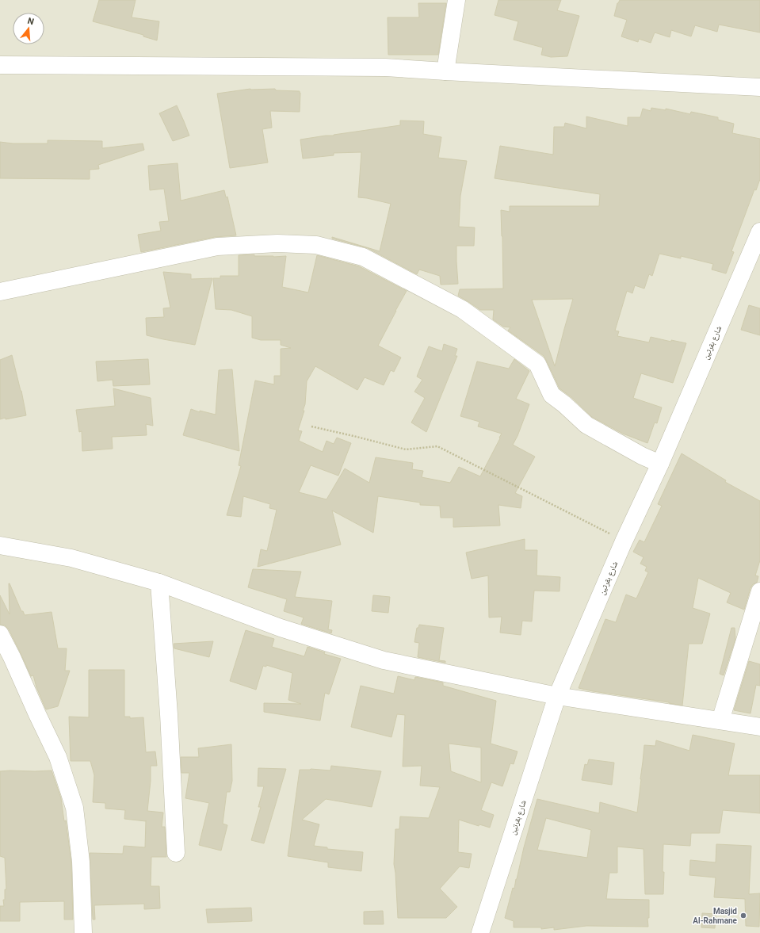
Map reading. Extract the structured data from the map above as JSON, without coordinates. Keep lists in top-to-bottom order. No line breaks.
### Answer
{"streets":{"street":["شارع بقرتين"]},"places":["Masjid Al-Rahmane"],"north":"top"}
